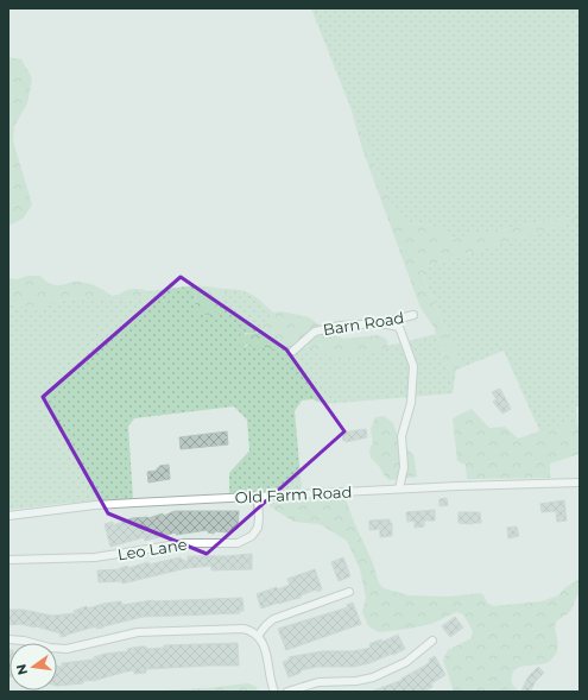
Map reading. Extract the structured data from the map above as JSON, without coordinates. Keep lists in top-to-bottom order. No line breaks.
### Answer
{"streets":{"street":["Barn Road","Old Farm Road","Leo Lane"]},"crossings":[["Old Farm Road","Leo Lane"]],"north":"left"}
